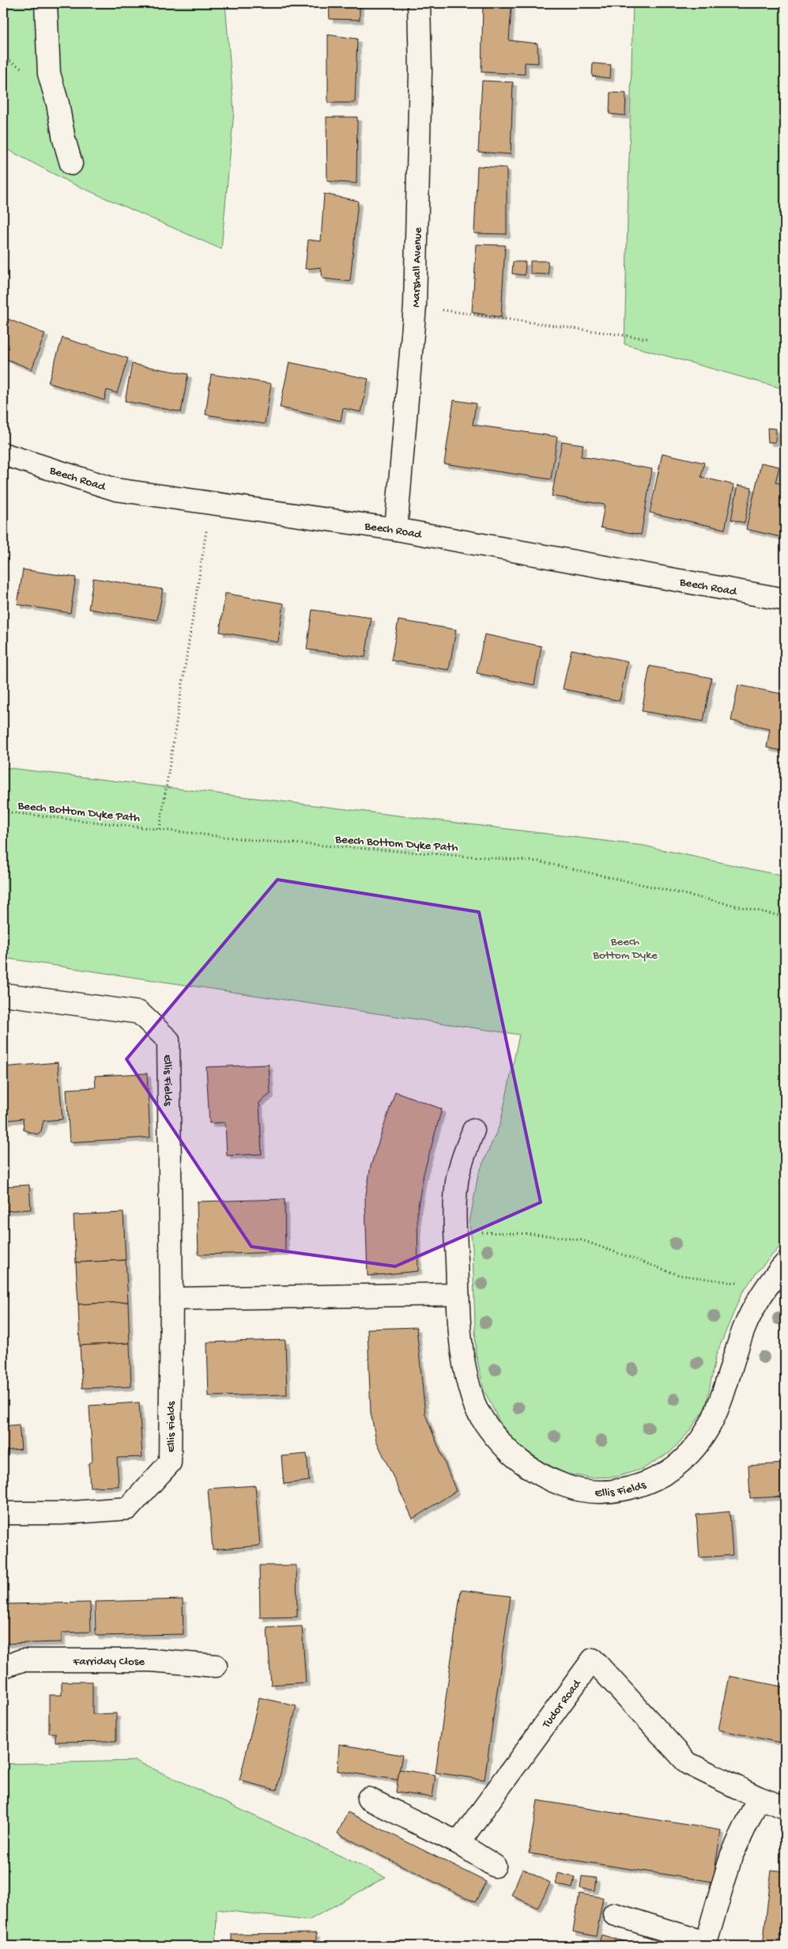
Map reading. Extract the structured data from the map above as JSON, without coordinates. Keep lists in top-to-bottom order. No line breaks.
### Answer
{"streets":{"street":["Marshall Avenue","Beech Road","Ellis Fields","Farriday Close","Tudor Road"],"path":["Beech Bottom Dyke Path"]},"crossings":[["Marshall Avenue","Beech Road"]],"parks":["Beech Bottom Dyke"]}
